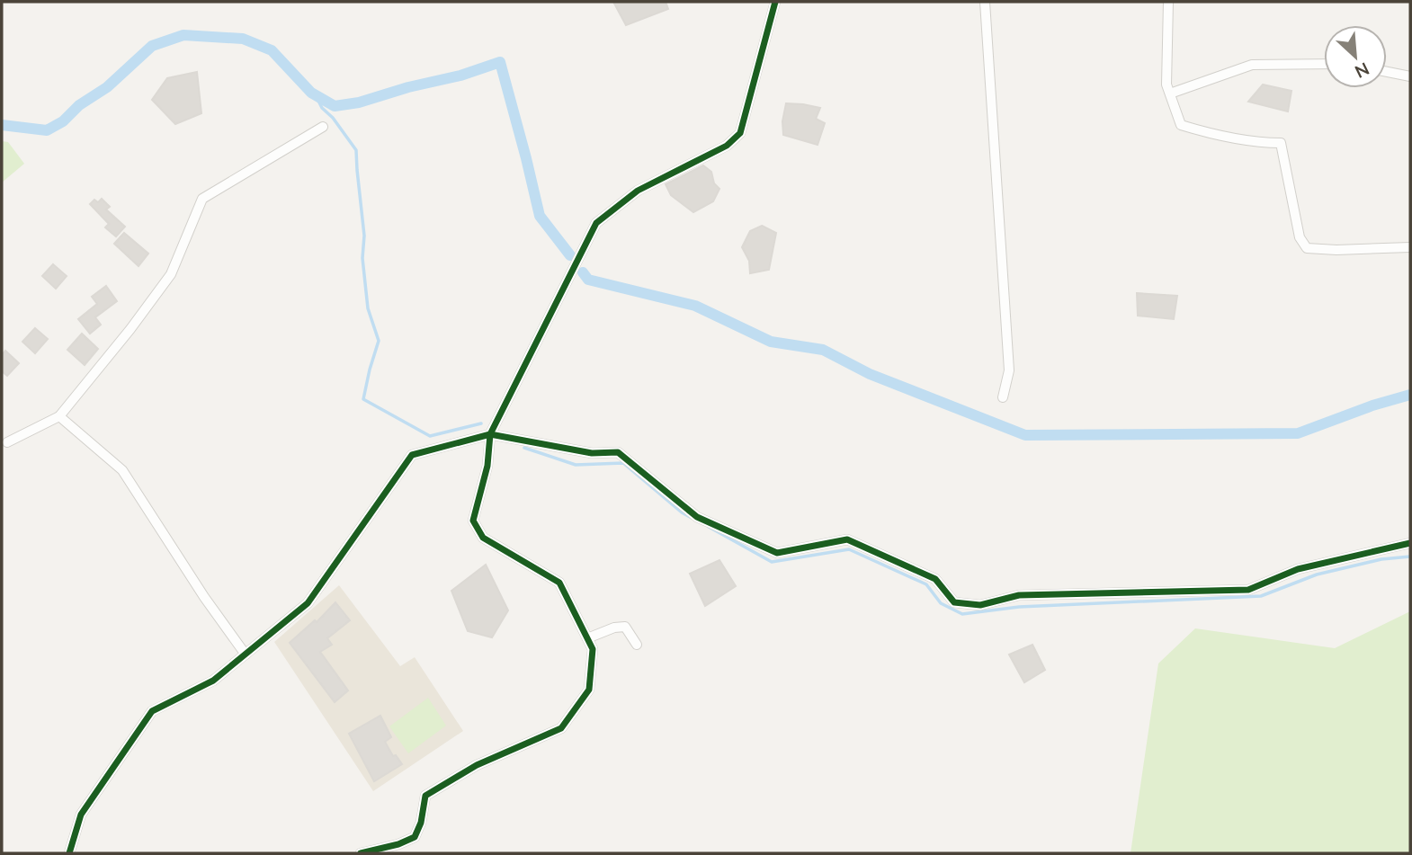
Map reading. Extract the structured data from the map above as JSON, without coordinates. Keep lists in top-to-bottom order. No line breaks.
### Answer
{"north":"bottom right"}
